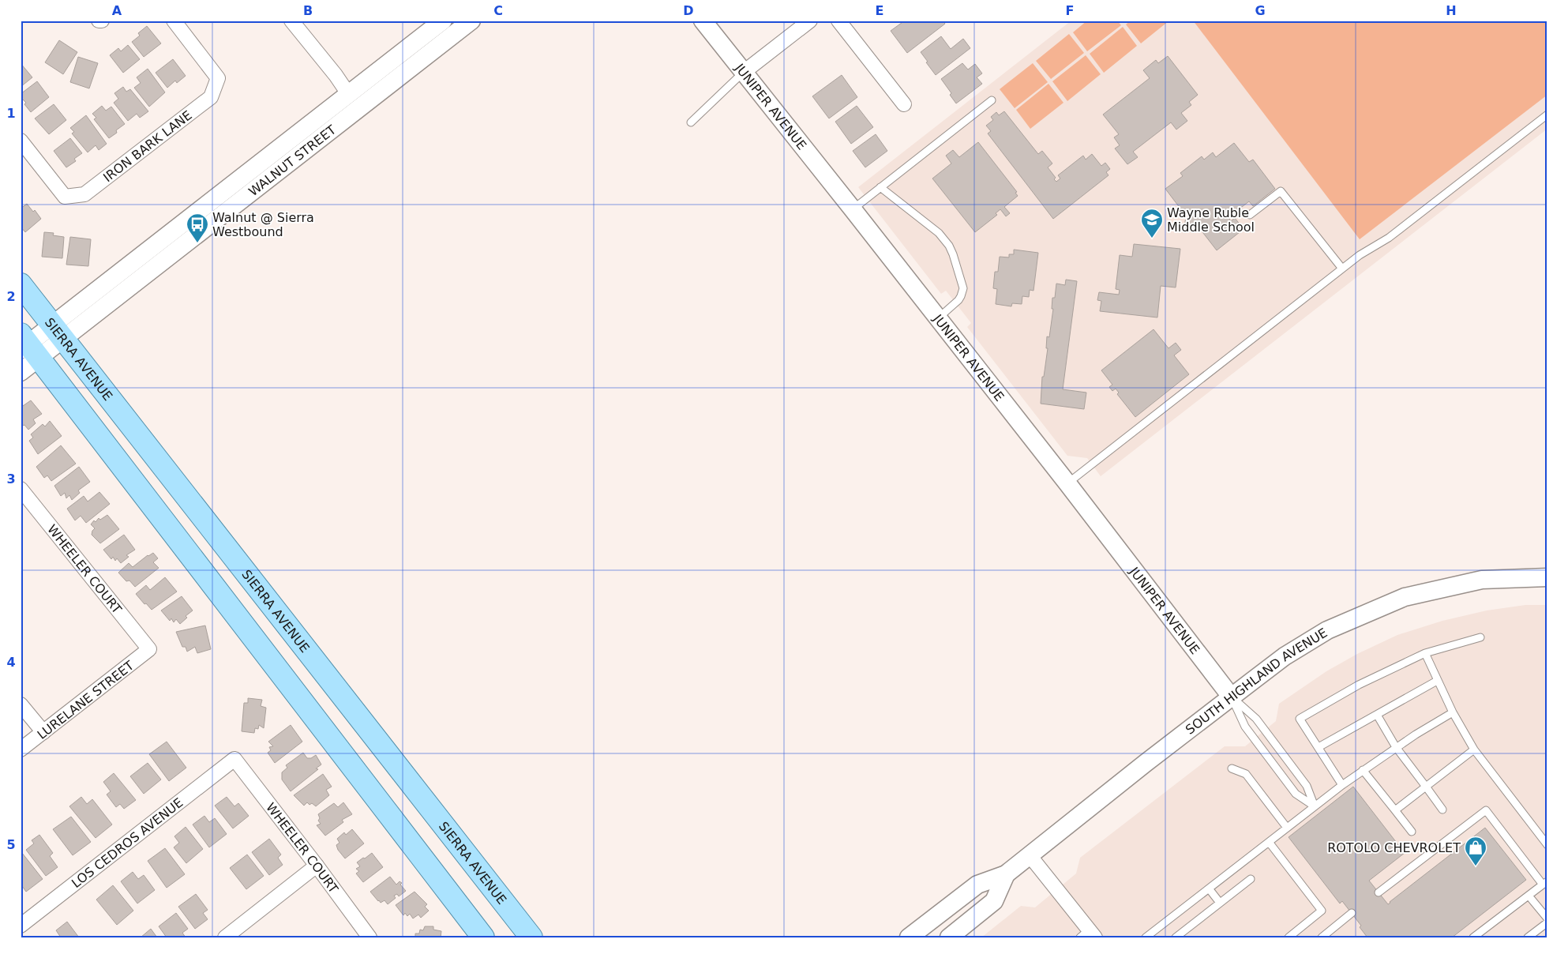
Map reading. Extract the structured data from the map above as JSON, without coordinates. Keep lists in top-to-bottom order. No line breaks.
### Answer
{"streets":{"main road":["SIERRA AVENUE"],"street":["JUNIPER AVENUE","IRON BARK LANE","WALNUT STREET","WHEELER COURT","SOUTH HIGHLAND AVENUE","LURELANE STREET","LOS CEDROS AVENUE"]},"crossings":[["JUNIPER AVENUE","SOUTH HIGHLAND AVENUE"],["WALNUT STREET","SIERRA AVENUE"],["WHEELER COURT","LURELANE STREET"],["WHEELER COURT","LOS CEDROS AVENUE"]],"places":{"school or university":["Wayne Ruble Middle School"],"bus stop":["Walnut @ Sierra Westbound"],"shop":["ROTOLO CHEVROLET"]},"grid":{"columns":["A","B","C","D","E","F","G","H"],"rows":["1","2","3","4","5"]}}
